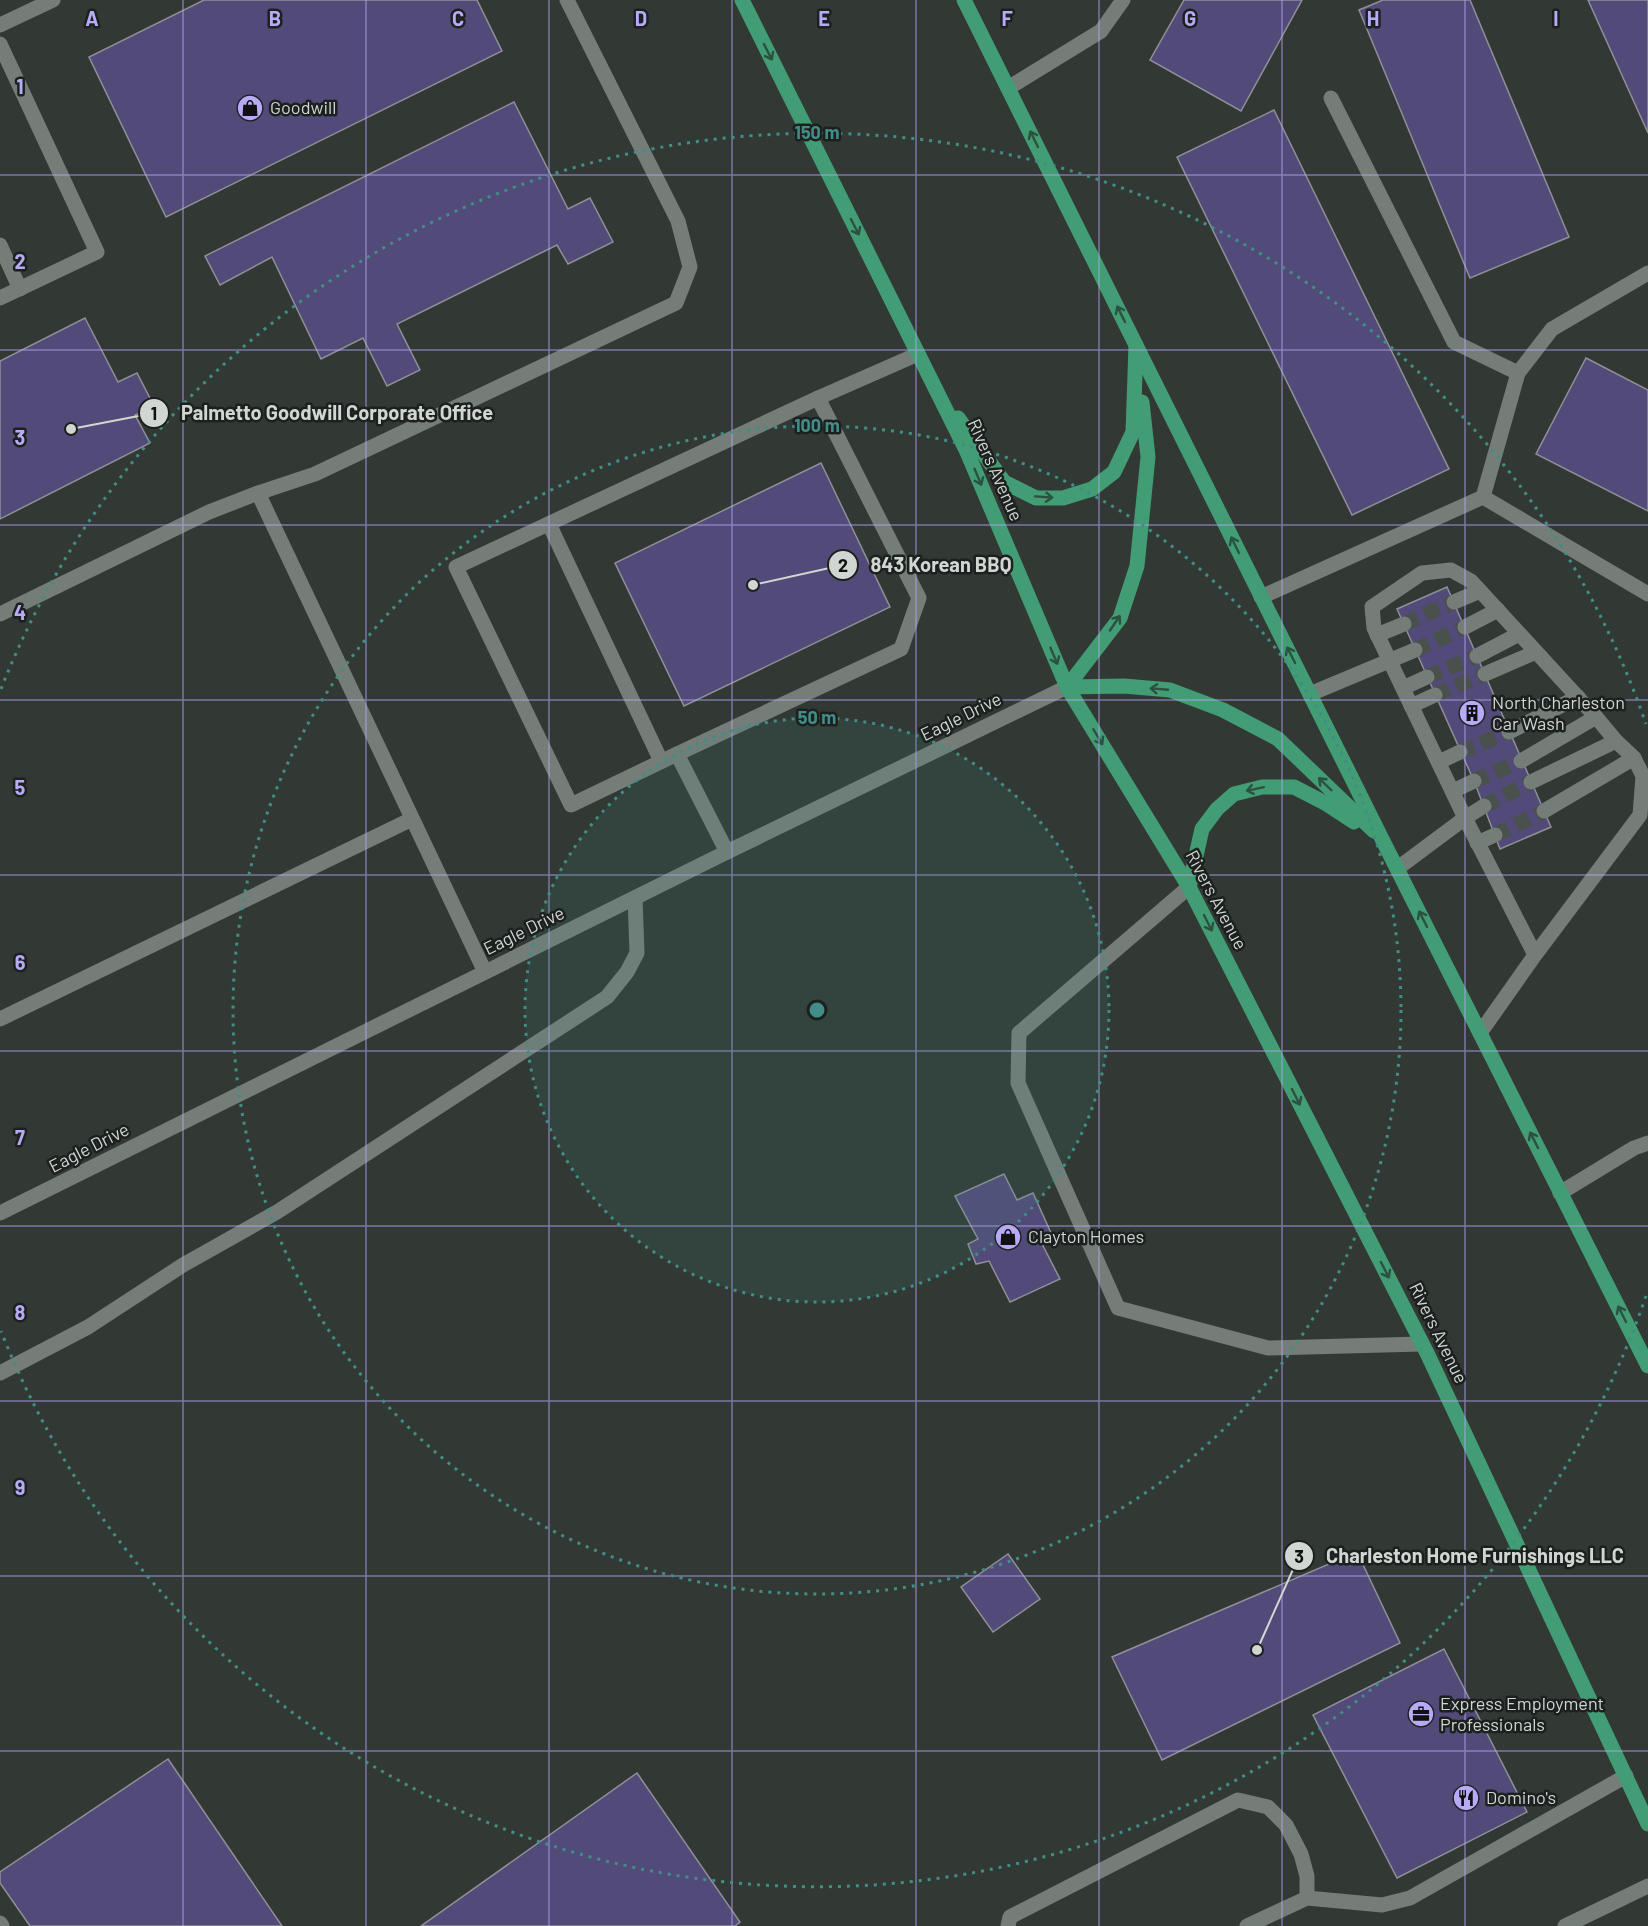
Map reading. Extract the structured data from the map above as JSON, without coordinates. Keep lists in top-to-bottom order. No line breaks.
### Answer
{"streets":{"main road":["Rivers Avenue"],"street":["Eagle Drive"]},"crossings":[["Rivers Avenue","Eagle Drive"]],"one_way":["Rivers Avenue"],"places":{"shop":["Goodwill","Clayton Homes"],"other":["Palmetto Goodwill Corporate Office","843 Korean BBQ","Charleston Home Furnishings LLC"],"building":["North Charleston Car Wash"],"office":["Express Employment Professionals"],"restaurant":["Domino's"]},"grid":{"columns":["A","B","C","D","E","F","G","H","I"],"rows":["1","2","3","4","5","6","7","8","9"]},"rings":["150 m","100 m","50 m"]}
